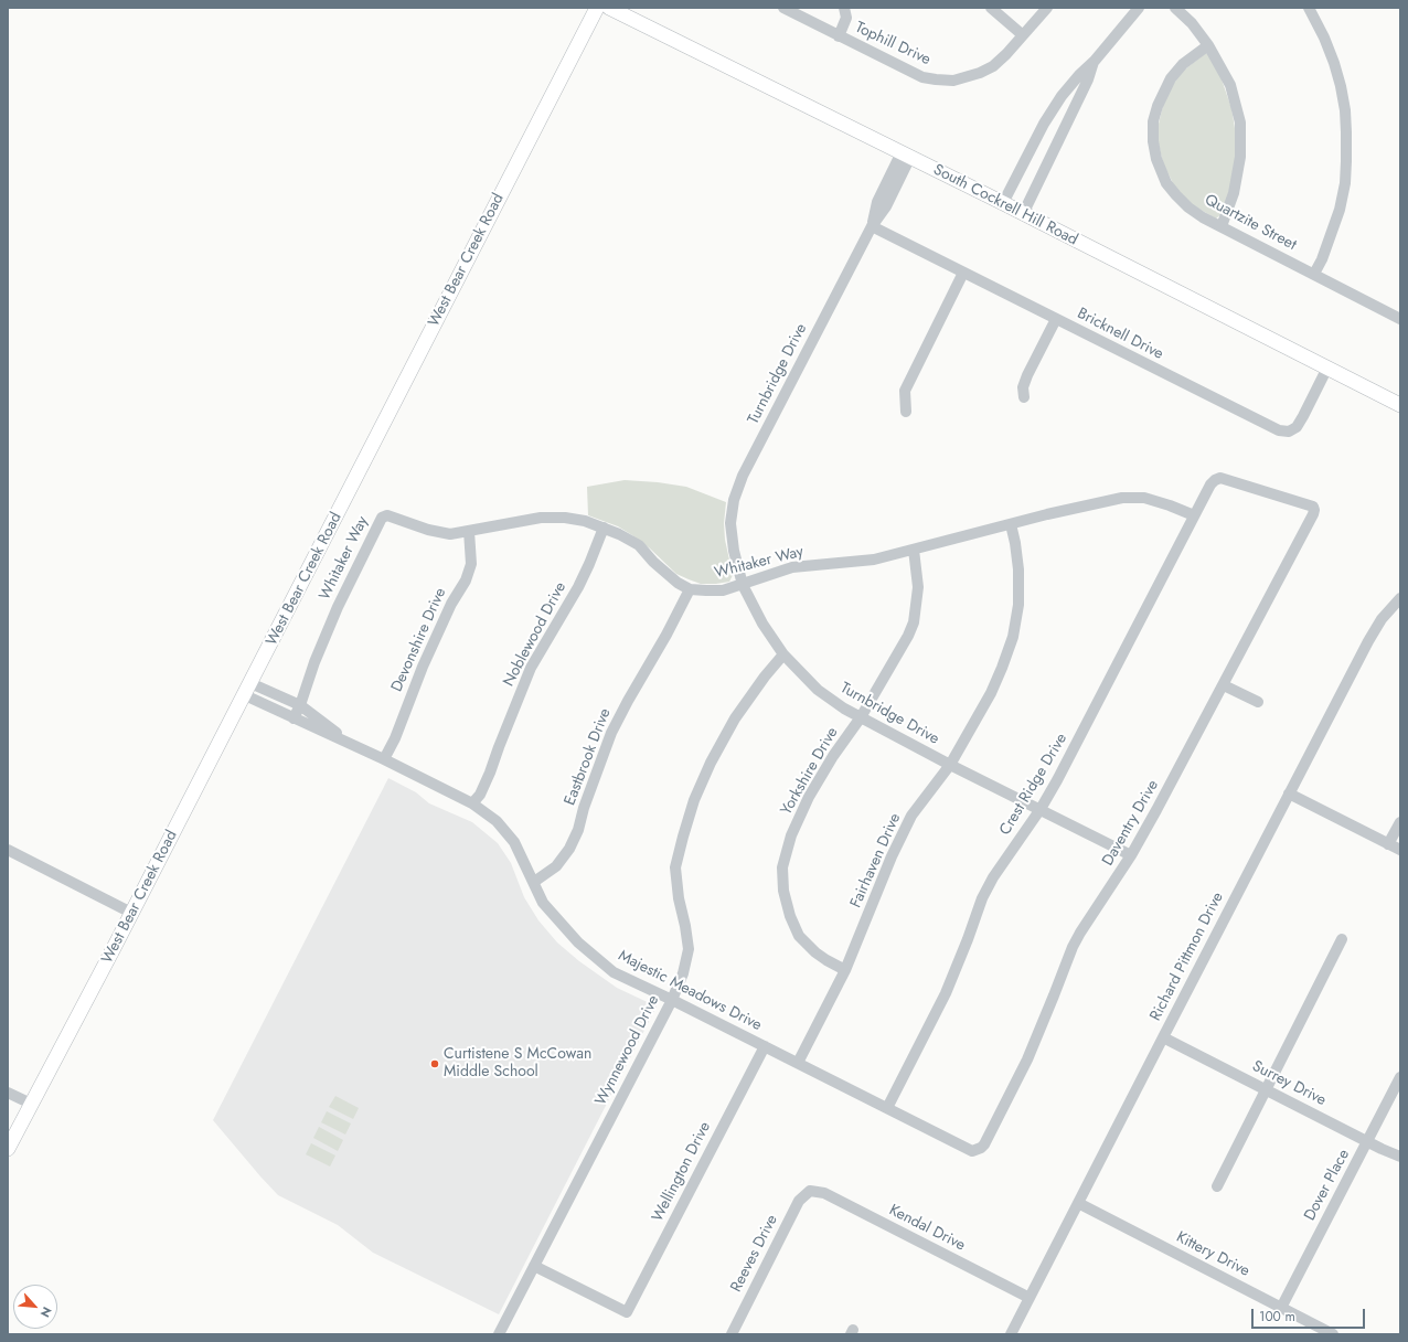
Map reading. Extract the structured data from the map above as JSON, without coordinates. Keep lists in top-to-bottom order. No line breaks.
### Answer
{"streets":{"main road":["South Cockrell Hill Road","West Bear Creek Road"],"street":["Tophill Drive","Quartzite Street","Bricknell Drive","Turnbridge Drive","Whitaker Way","Noblewood Drive","Devonshire Drive","Eastbrook Drive","Yorkshire Drive","Crest Ridge Drive","Daventry Drive","Fairhaven Drive","Richard Pittmon Drive","Majestic Meadows Drive","Wynnewood Drive","Surrey Drive","Wellington Drive","Dover Place","Kendal Drive","Reeves Drive","Kittery Drive"]},"crossings":[["South Cockrell Hill Road","Bricknell Drive"],["South Cockrell Hill Road","Turnbridge Drive"],["West Bear Creek Road","Majestic Meadows Drive"],["Bricknell Drive","Turnbridge Drive"],["Turnbridge Drive","Whitaker Way"],["Turnbridge Drive","Yorkshire Drive"],["Turnbridge Drive","Crest Ridge Drive"],["Turnbridge Drive","Daventry Drive"],["Turnbridge Drive","Fairhaven Drive"],["Turnbridge Drive","Wynnewood Drive"],["Whitaker Way","Noblewood Drive"],["Whitaker Way","Devonshire Drive"],["Whitaker Way","Eastbrook Drive"],["Whitaker Way","Yorkshire Drive"],["Whitaker Way","Crest Ridge Drive"],["Whitaker Way","Fairhaven Drive"],["Whitaker Way","Majestic Meadows Drive"],["Noblewood Drive","Majestic Meadows Drive"],["Devonshire Drive","Majestic Meadows Drive"],["Eastbrook Drive","Majestic Meadows Drive"],["Yorkshire Drive","Fairhaven Drive"],["Crest Ridge Drive","Daventry Drive"],["Crest Ridge Drive","Majestic Meadows Drive"],["Daventry Drive","Majestic Meadows Drive"],["Fairhaven Drive","Majestic Meadows Drive"],["Richard Pittmon Drive","Surrey Drive"],["Richard Pittmon Drive","Kendal Drive"],["Richard Pittmon Drive","Kittery Drive"],["Majestic Meadows Drive","Wynnewood Drive"],["Majestic Meadows Drive","Wellington Drive"],["Wynnewood Drive","Wellington Drive"],["Surrey Drive","Dover Place"],["Dover Place","Kittery Drive"],["Kendal Drive","Reeves Drive"]],"places":["Curtistene S McCowan Middle School"],"scale_bar":"100 m","north":"bottom right"}
